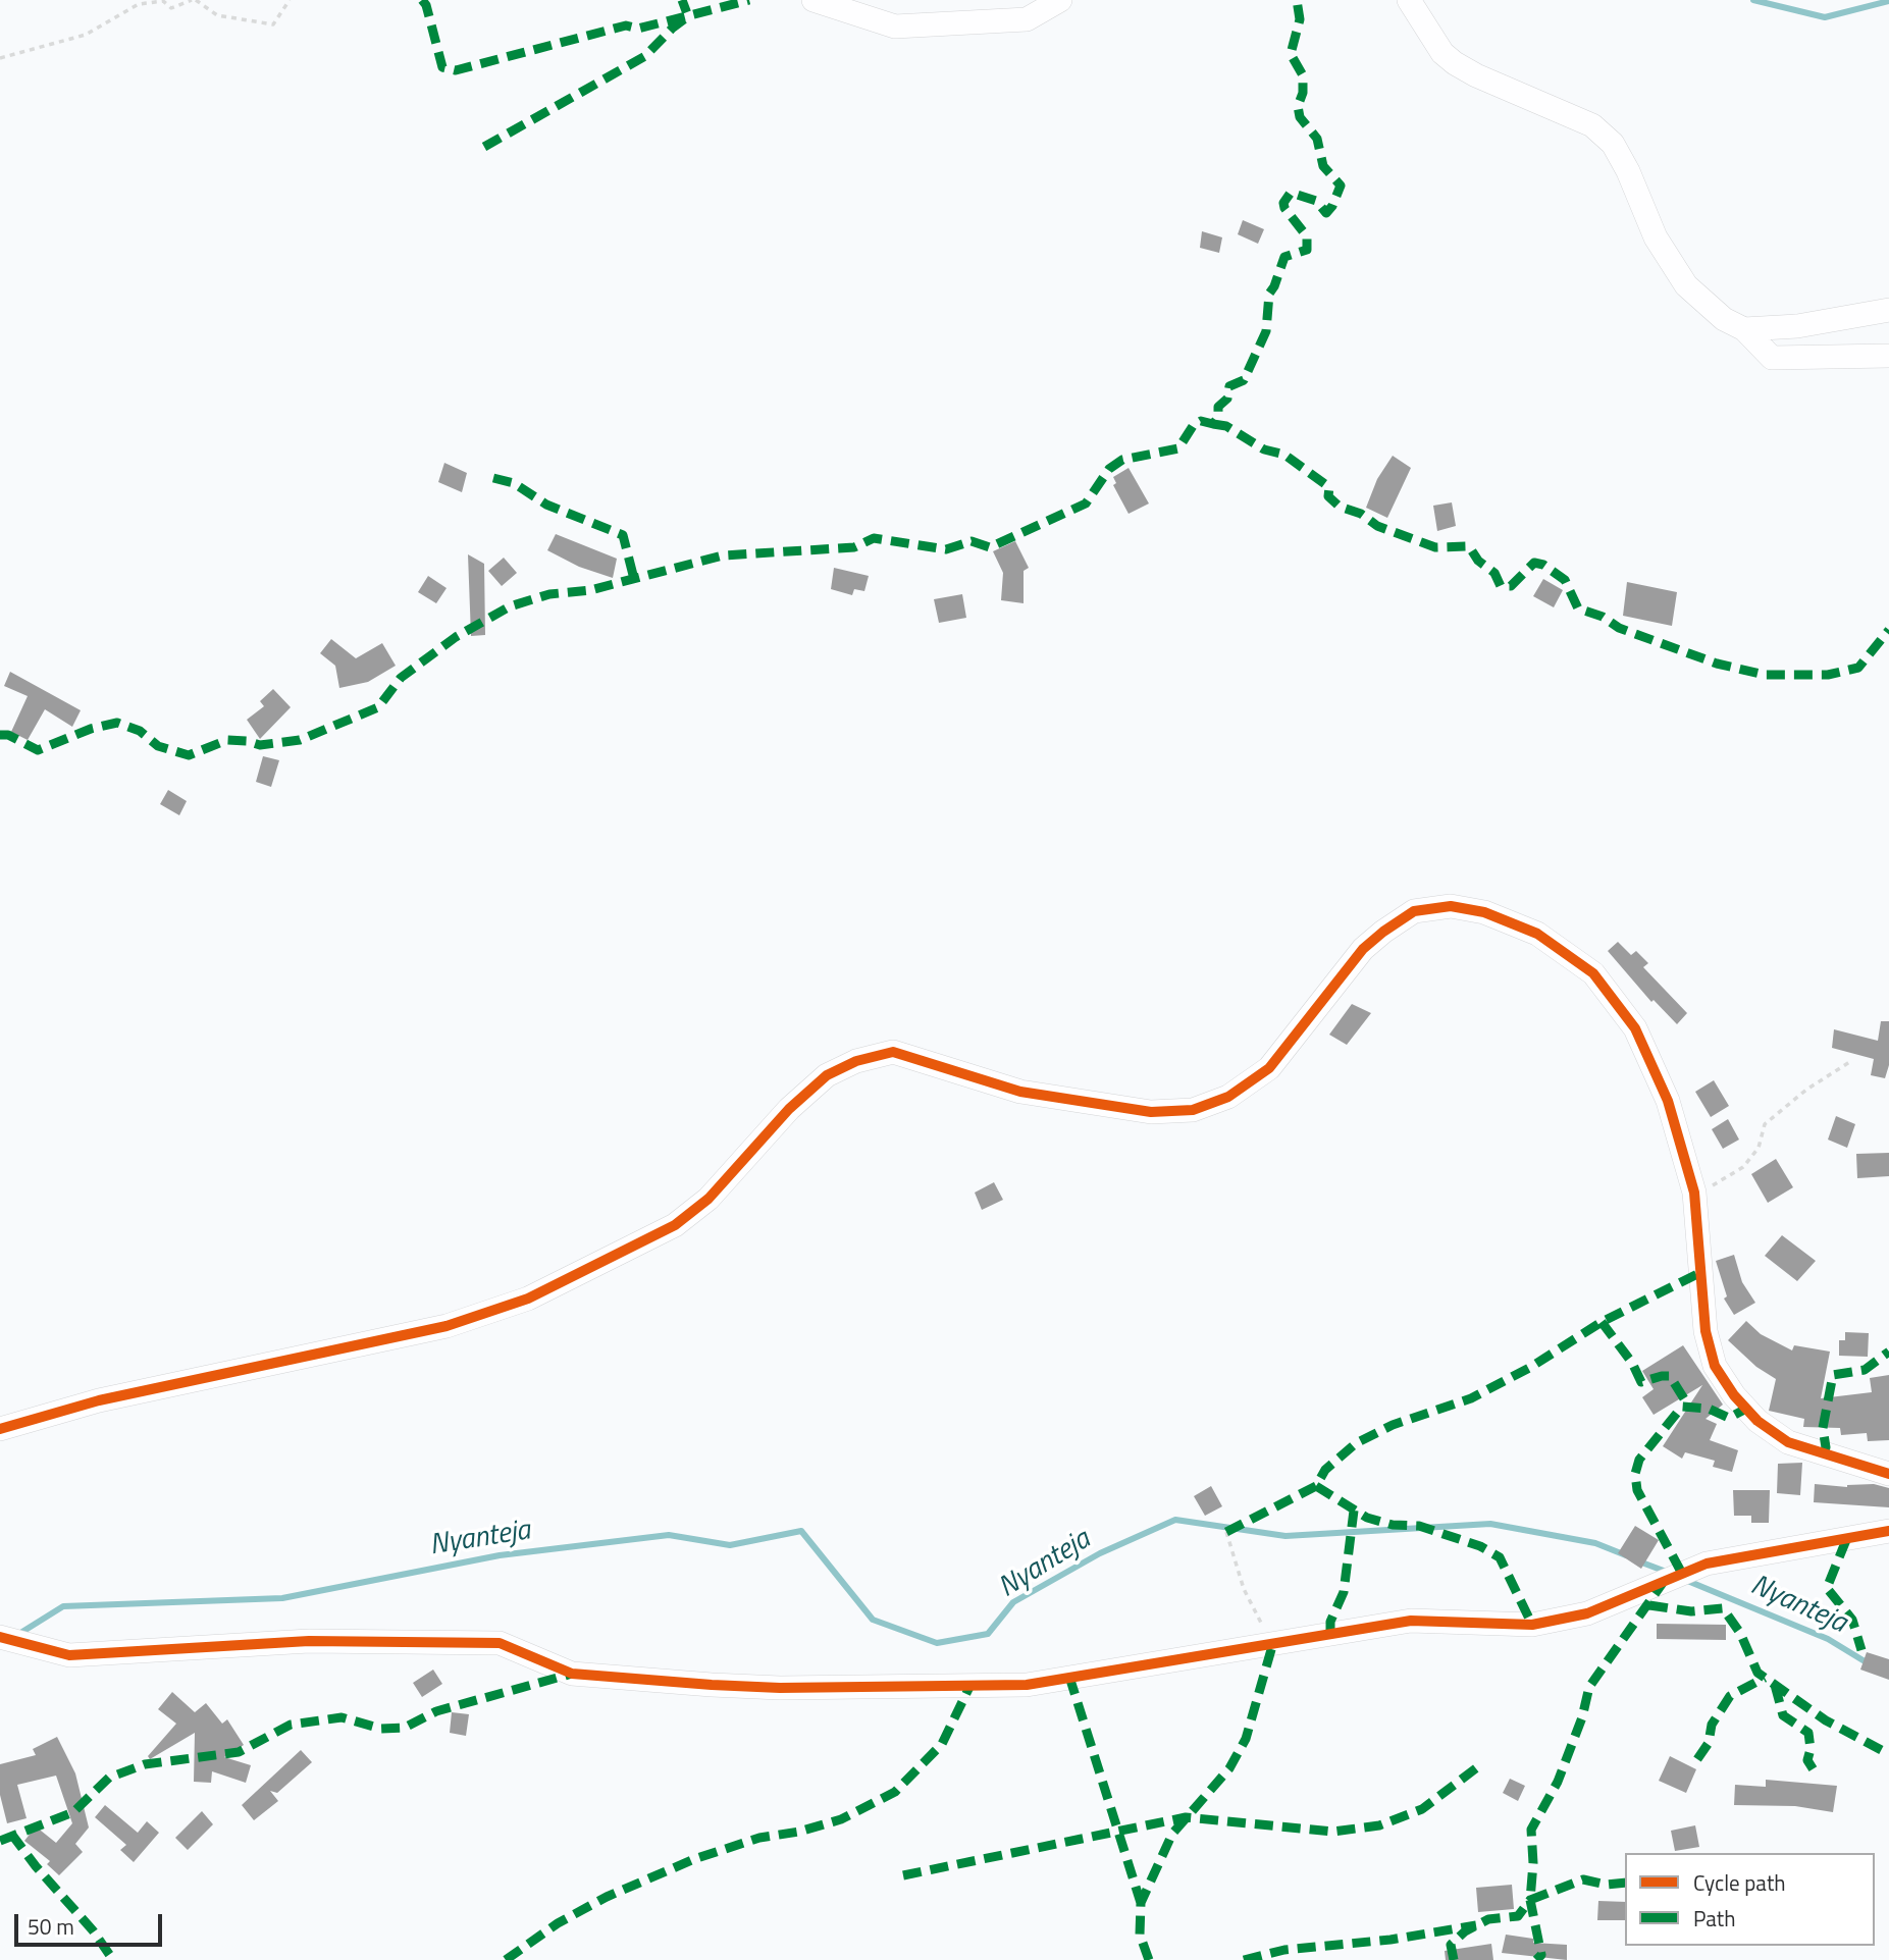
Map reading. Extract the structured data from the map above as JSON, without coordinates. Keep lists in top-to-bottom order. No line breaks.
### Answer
{"water":["Nyanteja"],"legend":["Cycle path","Path"],"scale_bar":"50 m"}
